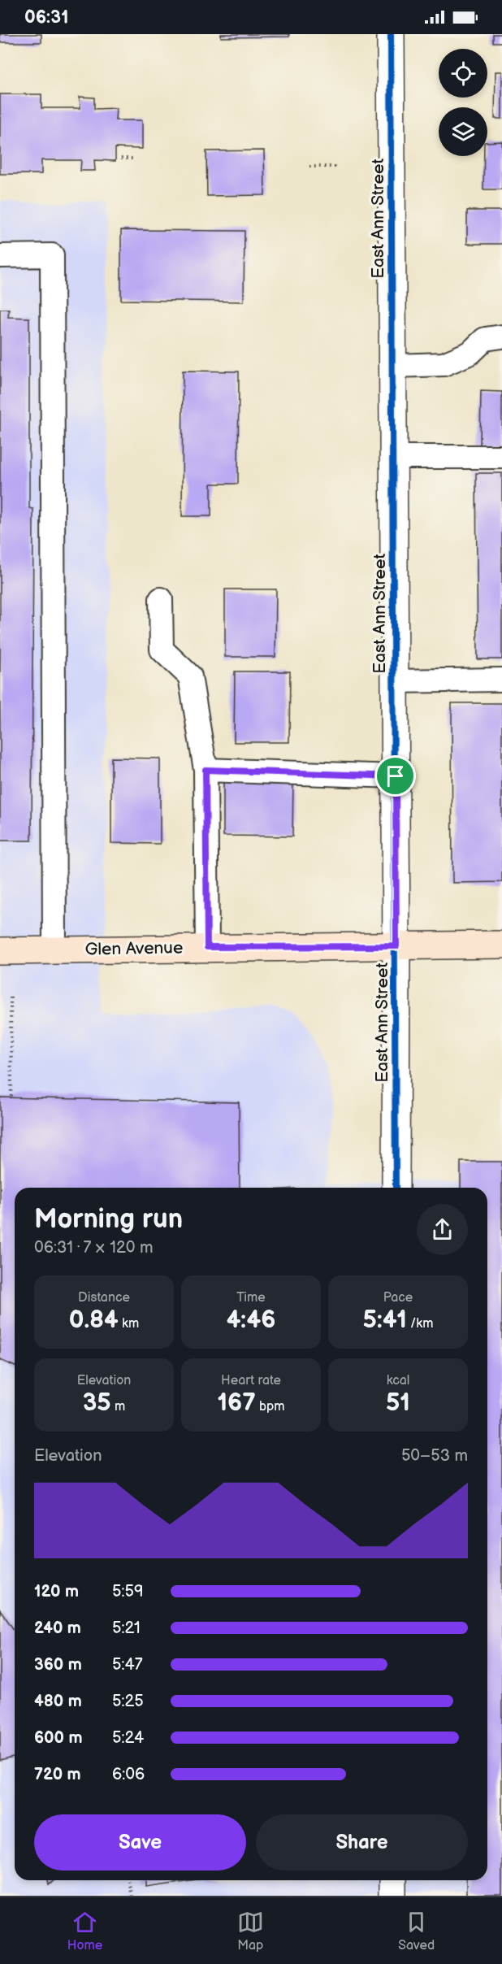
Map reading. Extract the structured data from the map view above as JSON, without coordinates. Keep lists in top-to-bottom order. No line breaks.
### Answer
{"streets":{"main road":["Glen Avenue"],"street":["East Ann Street"]},"crossings":[["East Ann Street","Glen Avenue"]],"page":{"status":"06:31","heading":["Morning run","06:31 · 7 × 120 m"],"stats":[["Distance","0.84 km"],["Time","4:46"],["Pace","5:41 /km"],["Elevation","35 m"],["Heart rate","167 bpm"],["kcal","51"]],"chart":["Elevation","50–53 m"],"list":[{"name":"120 m","note":"5:59"},{"name":"240 m","note":"5:21"},{"name":"360 m","note":"5:47"},{"name":"480 m","note":"5:25"},{"name":"600 m","note":"5:24"},{"name":"720 m","note":"6:06"}],"buttons":["Save","Share"],"tabs":["Home","Map","Saved"]}}
